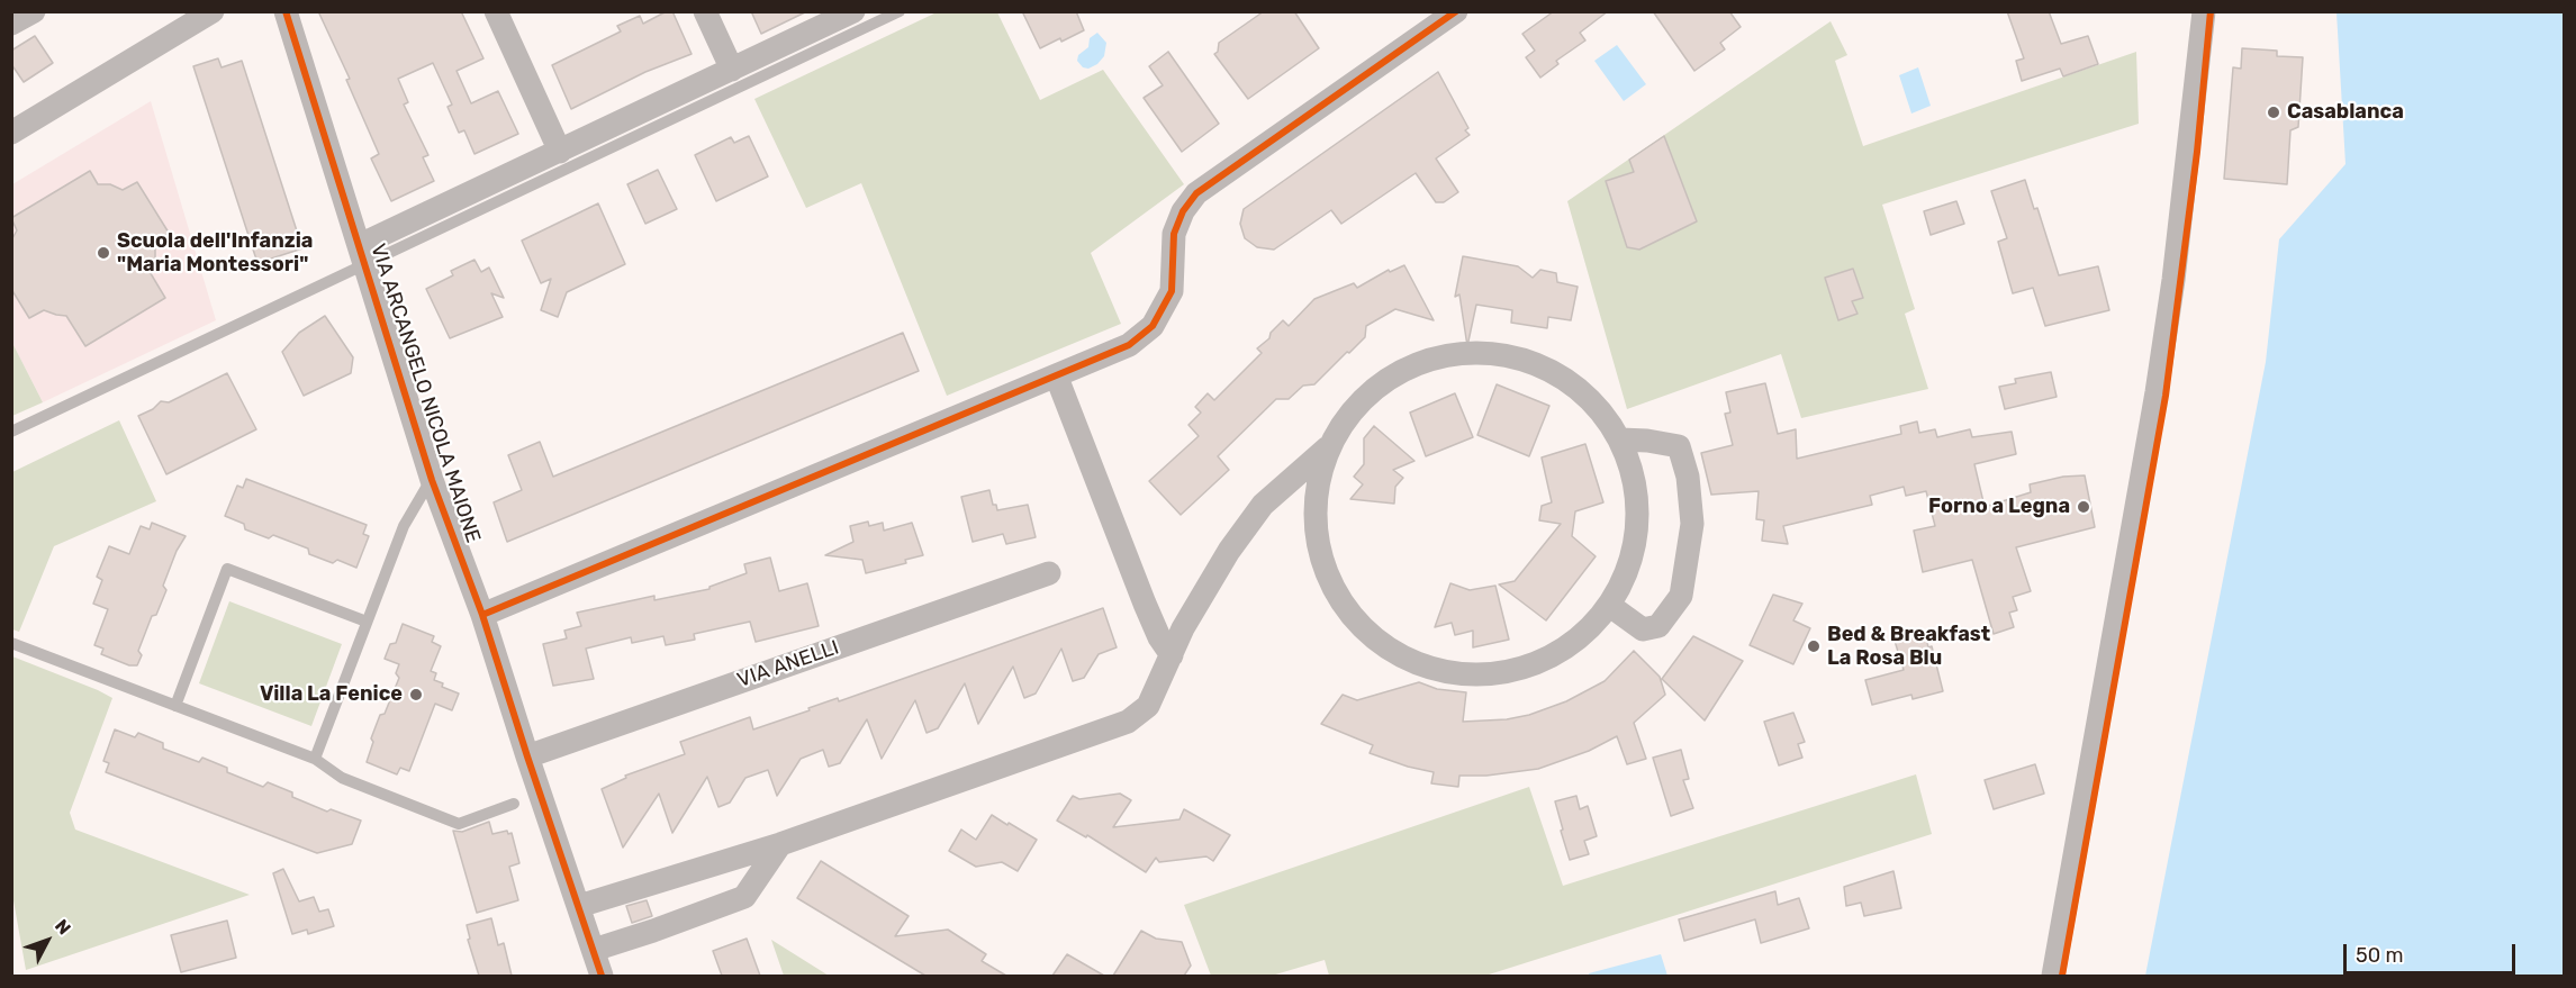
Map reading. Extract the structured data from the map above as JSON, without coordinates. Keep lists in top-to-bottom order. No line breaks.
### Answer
{"streets":{"street":["VIA ARCANGELO NICOLA MAIONE","VIA ANELLI"]},"crossings":[["VIA ARCANGELO NICOLA MAIONE","VIA ANELLI"]],"places":["Casablanca","Scuola dell'Infanzia \"Maria Montessori\"","Forno a Legna","Bed & Breakfast La Rosa Blu","Villa La Fenice"],"scale_bar":"50 m","north":"top right"}
